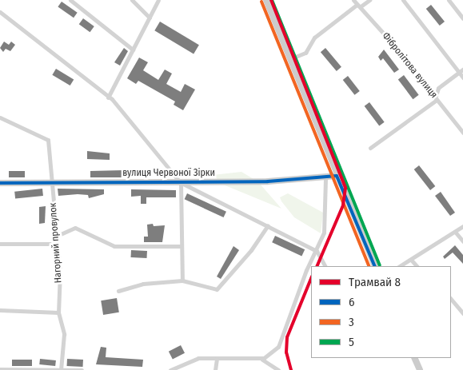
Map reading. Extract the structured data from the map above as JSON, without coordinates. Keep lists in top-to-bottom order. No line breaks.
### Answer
{"streets":{"street":["Фібролітова вулиця","вулиця Червоної Зірки","Нагорний провулок"]},"crossings":[["вулиця Червоної Зірки","Нагорний провулок"]],"lines":["tram line 8","transit line 5","transit line 3","transit line 6"],"legend":["Трамвай 8","6","3","5"]}
